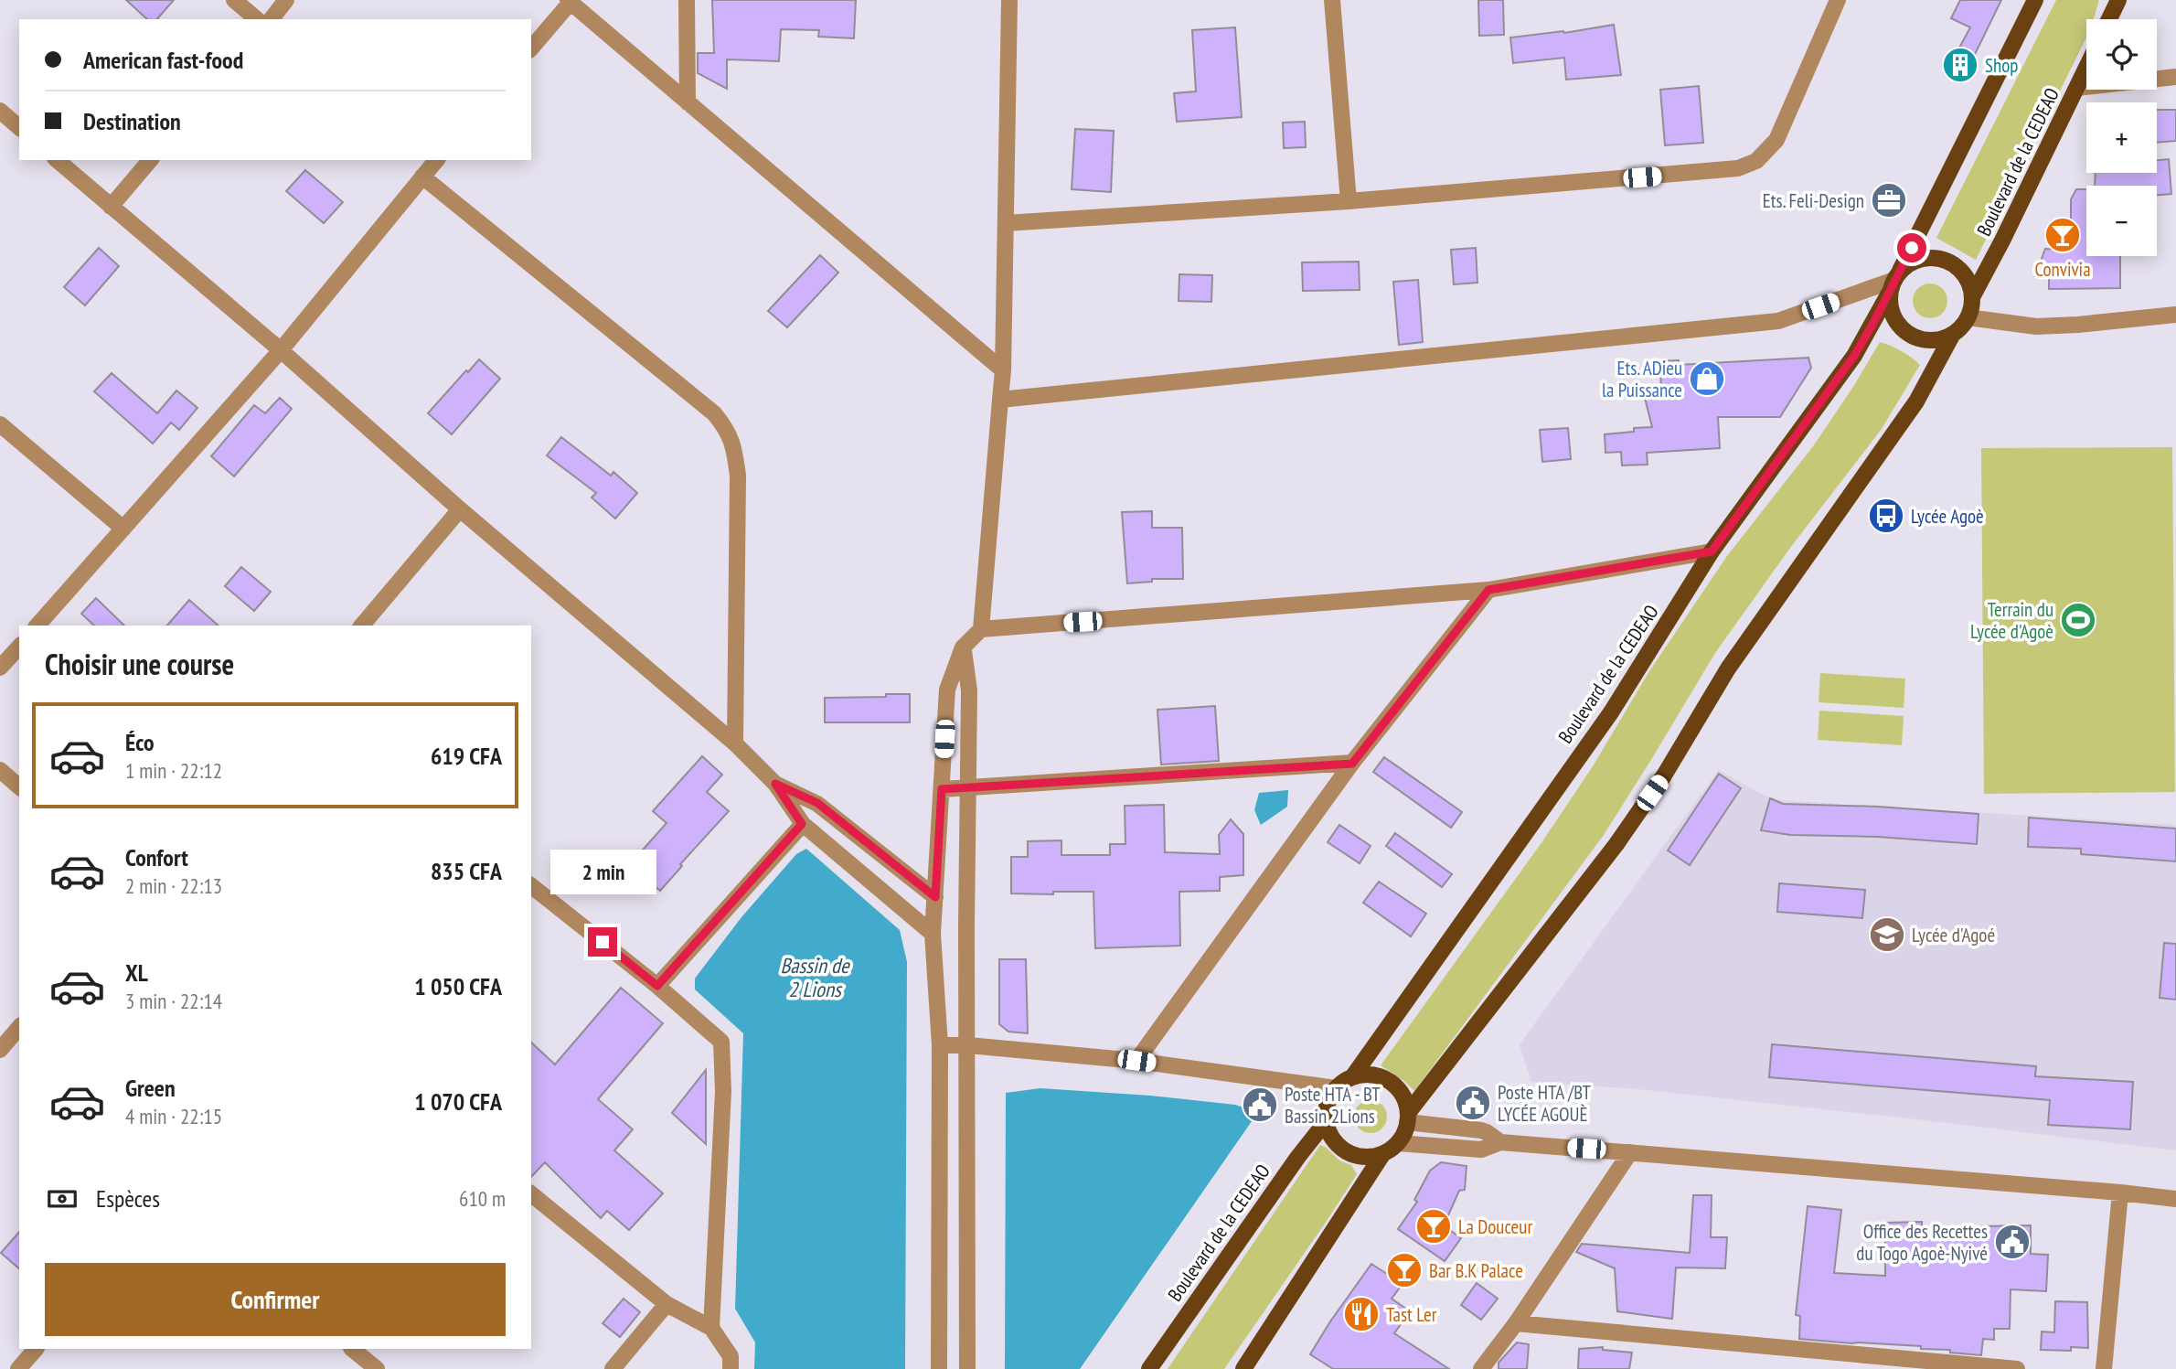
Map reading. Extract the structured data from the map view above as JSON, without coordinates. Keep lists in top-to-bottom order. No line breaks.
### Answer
{"streets":{"main road":["Boulevard de la CEDEAO"]},"water":["Bassin de 2 Lions"],"places":{"building":["Shop"],"office":["Ets. Feli-Design"],"bar":["Convivia","La Douceur","Bar B.K Palace"],"shop":["Ets. ADieu la Puissance"],"bus stop":["Lycée Agoè"],"sports":["Terrain du Lycée d'Agoè"],"school or university":["Lycée d'Agoé"],"public building":["Poste HTA /BT LYCÉE AGOUÈ","Poste HTA - BT Bassin 2Lions","Office des Recettes du Togo Agoè-Nyivé"],"restaurant":["Tast Ler"]},"page":{"map_buttons":["+","−"],"banner":["American fast-food","Destination"],"heading":"Choisir une course","list":[{"name":"Éco","note":"1 min · 22:12","value":"619 CFA"},{"name":"Confort","note":"2 min · 22:13","value":"835 CFA"},{"name":"XL","note":"3 min · 22:14","value":"1 050 CFA"},{"name":"Green","note":"4 min · 22:15","value":"1 070 CFA"}],"bubble":"2 min","pay":["Espèces","610 m"],"buttons":"Confirmer"}}
